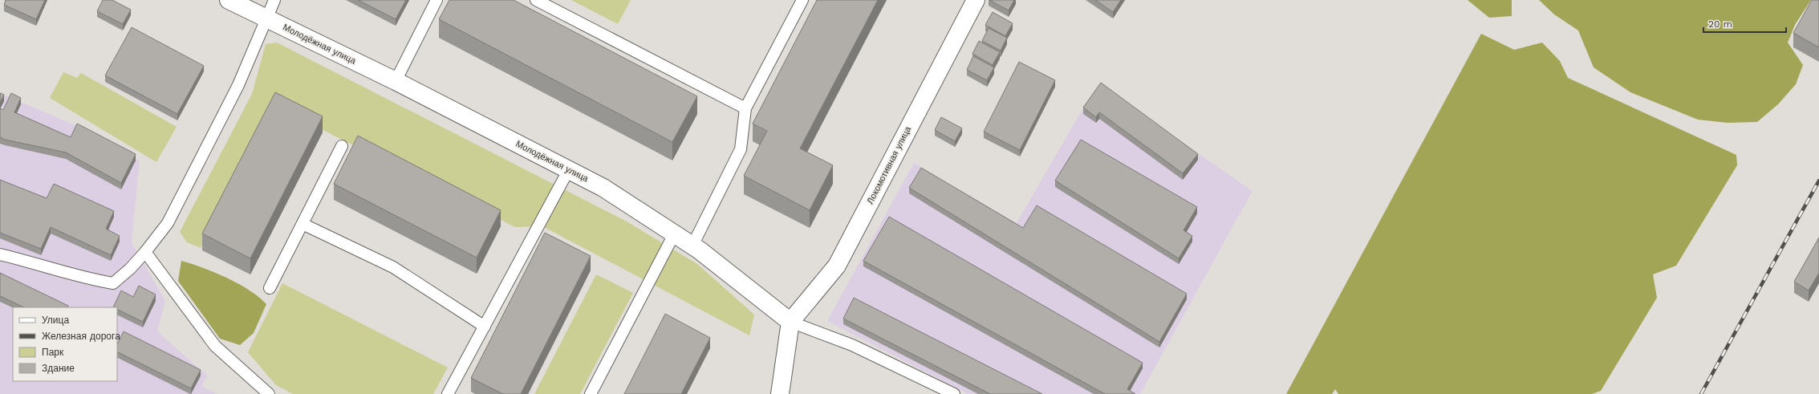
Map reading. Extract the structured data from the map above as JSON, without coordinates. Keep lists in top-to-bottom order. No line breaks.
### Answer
{"streets":{"street":["Молодёжная улица","Локомотивная улица"]},"crossings":[["Молодёжная улица","Локомотивная улица"]],"legend":["Улица","Железная дорога","Парк","Здание"],"scale_bar":"20 m"}
